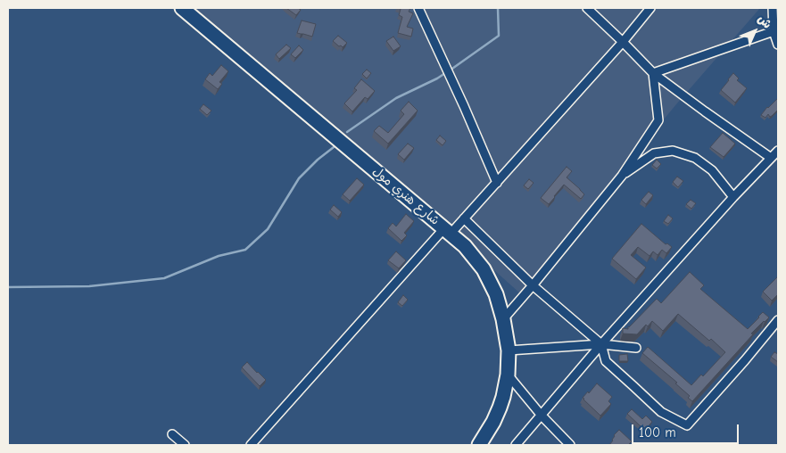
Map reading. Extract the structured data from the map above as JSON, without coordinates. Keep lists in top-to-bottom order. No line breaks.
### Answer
{"streets":{"highway":["شارع هنري مول"]},"scale_bar":"100 m","north":"top right"}
